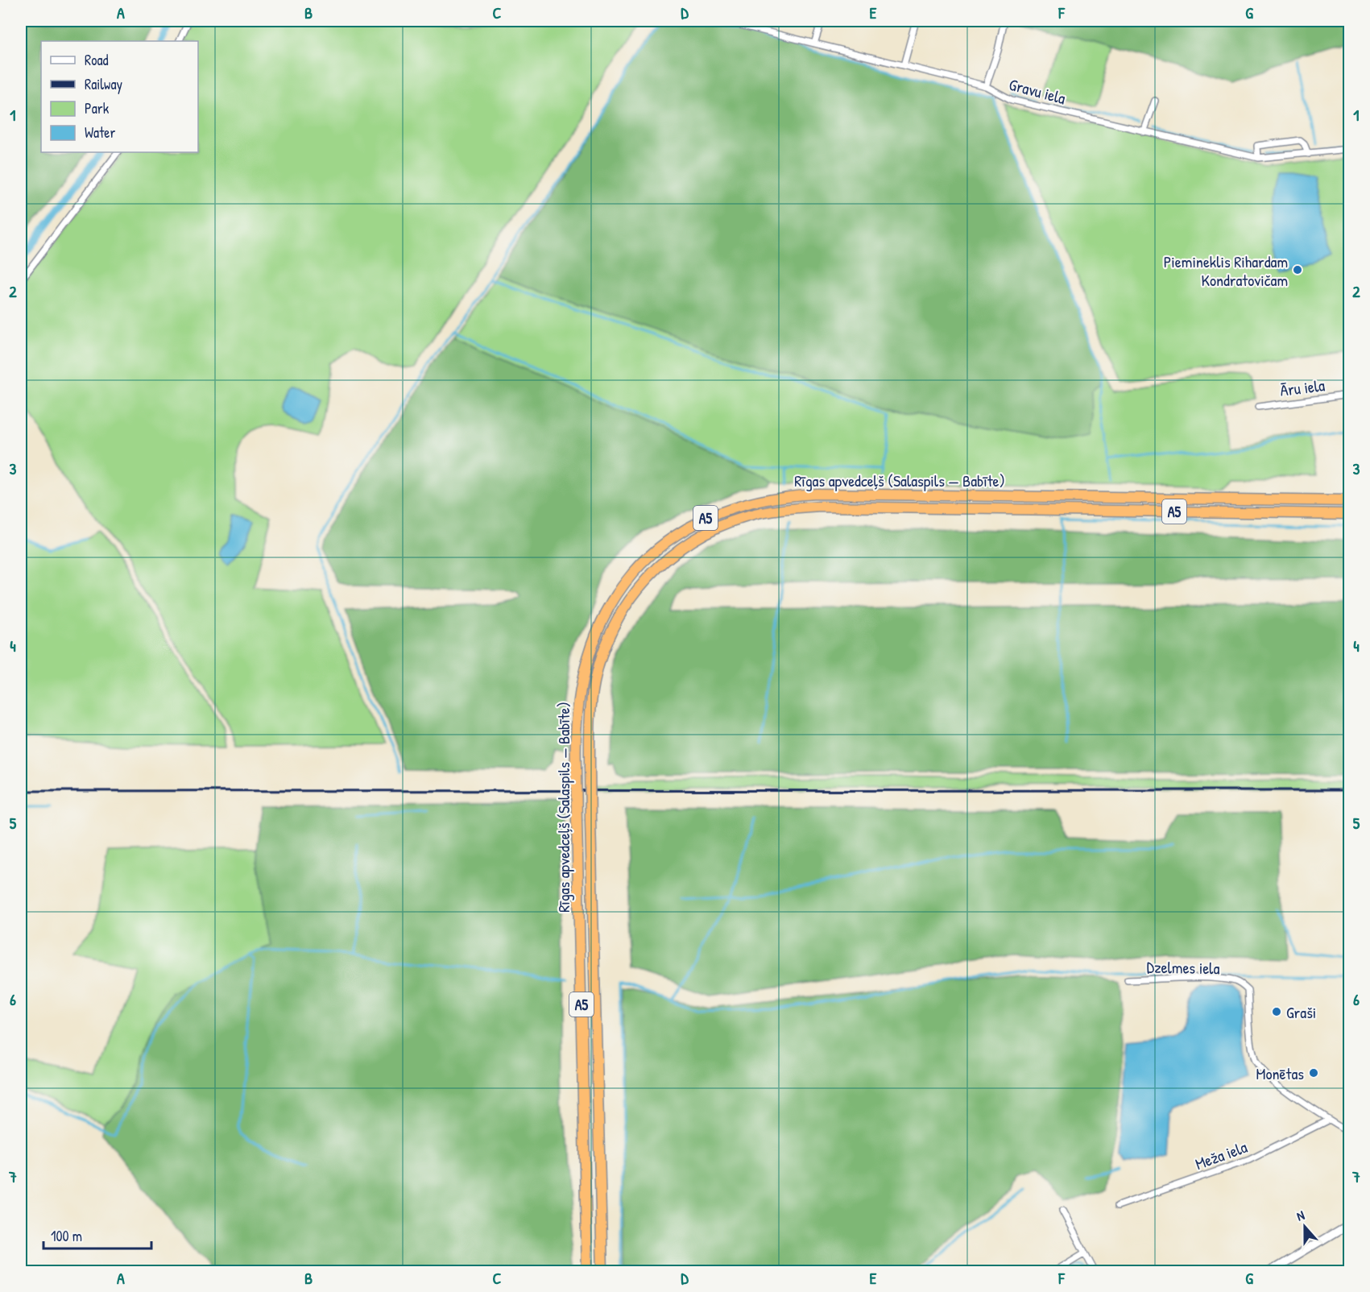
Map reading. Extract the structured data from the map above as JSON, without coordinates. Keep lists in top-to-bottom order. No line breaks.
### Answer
{"streets":{"highway":["Rīgas apvedceļš (Salaspils — Babīte)","A5"],"street":["Gravu iela","Āru iela","Dzelmes iela","Meža iela"]},"crossings":[["Dzelmes iela","Meža iela"]],"places":["Piemineklis Rihardam Kondratovičam","Graši","Monētas"],"legend":["Road","Railway","Park","Water"],"scale_bar":"100 m","north":"top","grid":{"columns":["A","B","C","D","E","F","G"],"rows":["1","2","3","4","5","6","7"]}}
